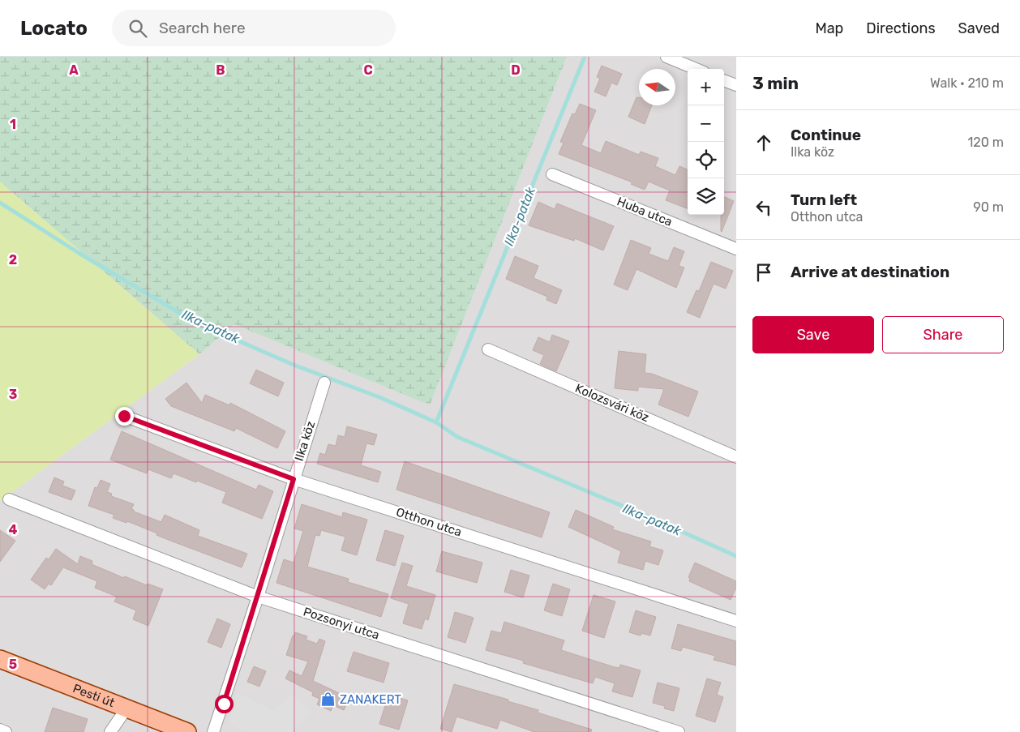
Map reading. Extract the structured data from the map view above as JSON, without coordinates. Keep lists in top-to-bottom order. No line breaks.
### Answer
{"streets":{"main road":["Pesti út"],"street":["Huba utca","Kolozsvári köz","Ilka köz","Otthon utca","Pozsonyi utca"]},"crossings":[["Ilka köz","Otthon utca"],["Ilka köz","Pozsonyi utca"]],"water":["Ilka-patak"],"places":{"shop":["ZANAKERT"]},"north":"left","page":{"header":"Locato","search":"Search here","nav":["Map","Directions","Saved"],"heading":["3 min","Walk · 210 m"],"map_buttons":["+","−"],"list":[["Continue","Ilka köz","120 m"],["Turn left","Otthon utca","90 m"],"Arrive at destination"],"buttons":["Save","Share"]},"grid":{"columns":["A","B","C","D"],"rows":["1","2","3","4","5"]}}
